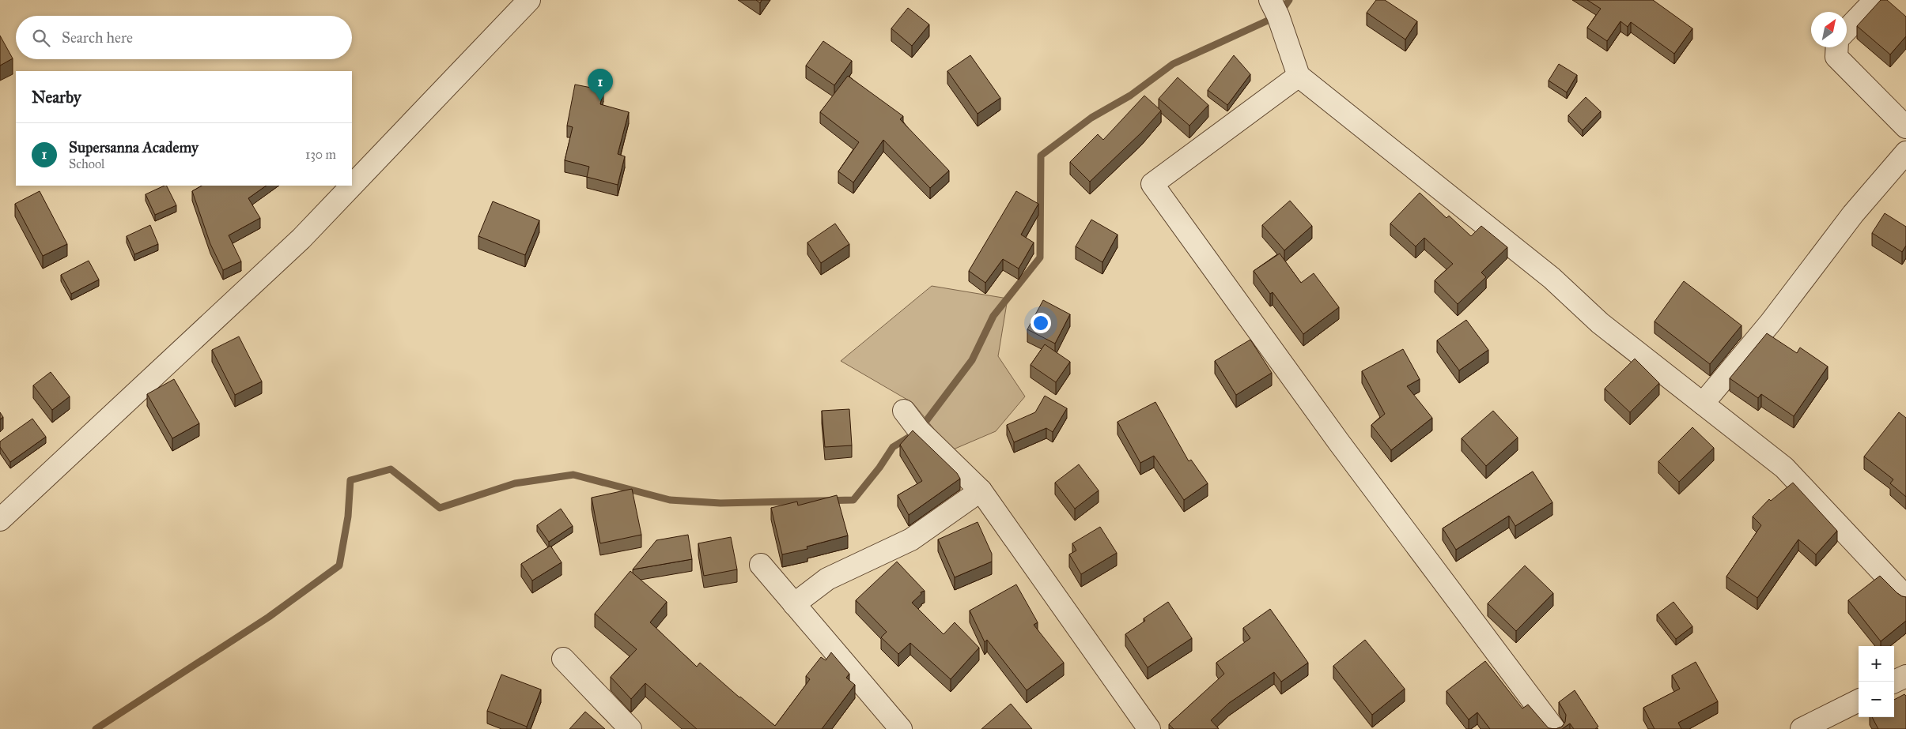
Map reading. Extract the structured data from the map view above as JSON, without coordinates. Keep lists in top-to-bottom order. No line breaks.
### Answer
{"north":"top right","page":{"search":"Search here","pins":"1","heading":"Nearby","list":[{"mark":"1","name":"Supersanna Academy","note":"School","value":"130 m"}],"map_buttons":["+","−"]}}
